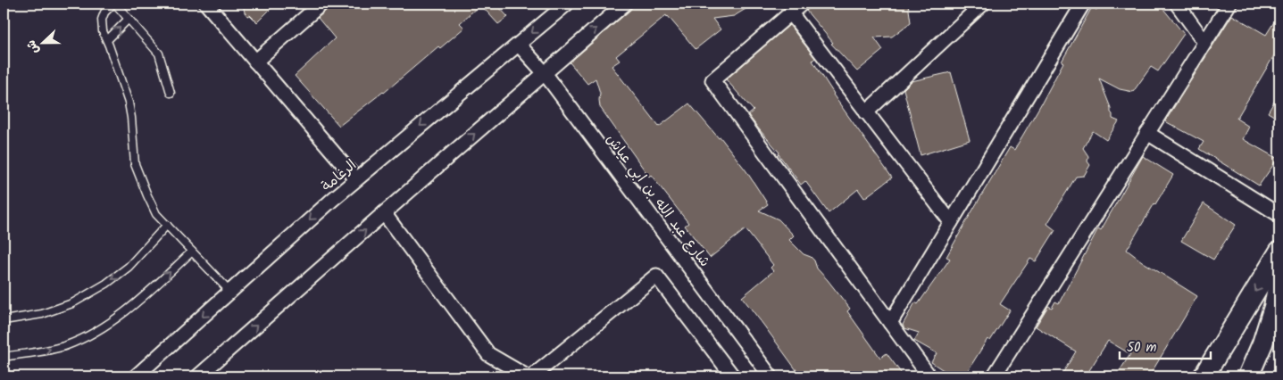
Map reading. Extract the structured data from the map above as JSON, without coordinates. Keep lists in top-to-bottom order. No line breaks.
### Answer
{"streets":{"street":["الرغامة","شارع عبد الله بن ابي عياش"]},"crossings":[["الرغامة","شارع عبد الله بن ابي عياش"]],"scale_bar":"50 m","north":"left"}
